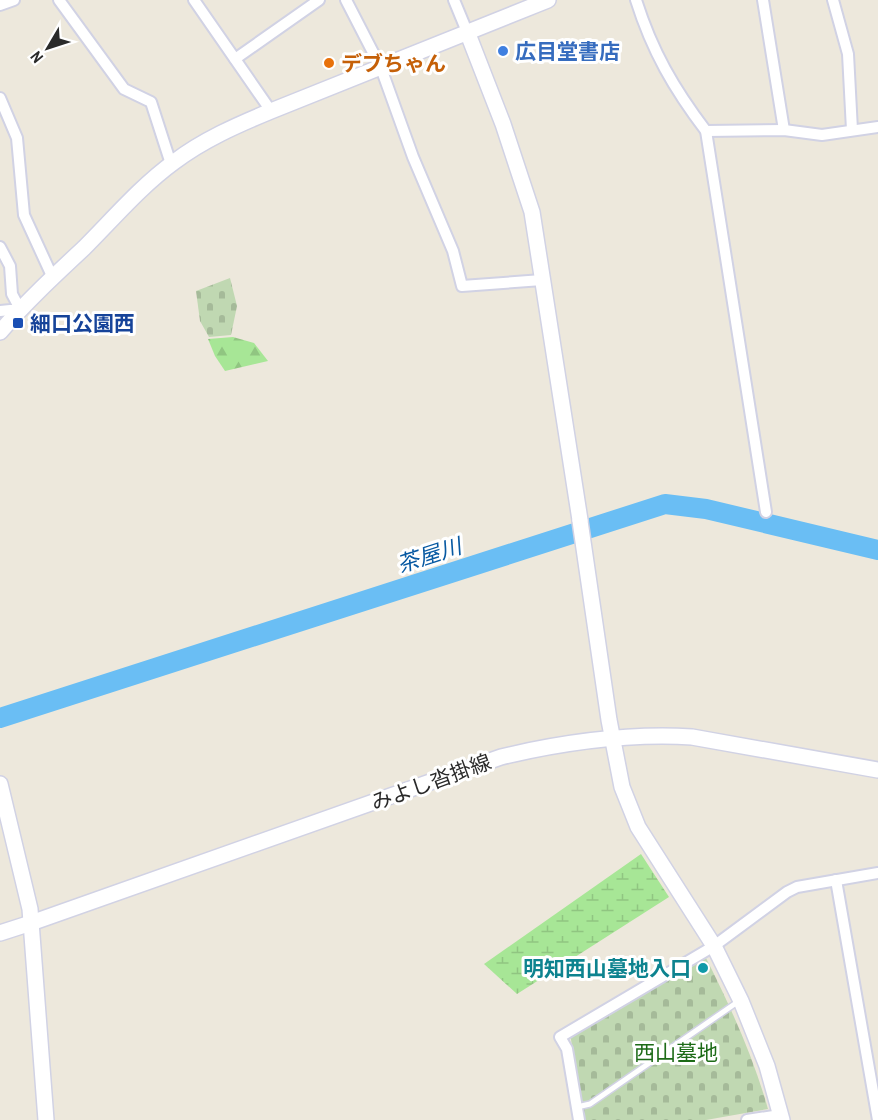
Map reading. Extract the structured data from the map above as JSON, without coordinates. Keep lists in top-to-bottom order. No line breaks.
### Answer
{"streets":{"street":["みよし沓掛線"]},"water":["茶屋川"],"parks":["西山墓地"],"places":{"other":["広目堂書店","デブちゃん","明知西山墓地入口"],"transit":["細口公園西"]},"north":"bottom left"}
